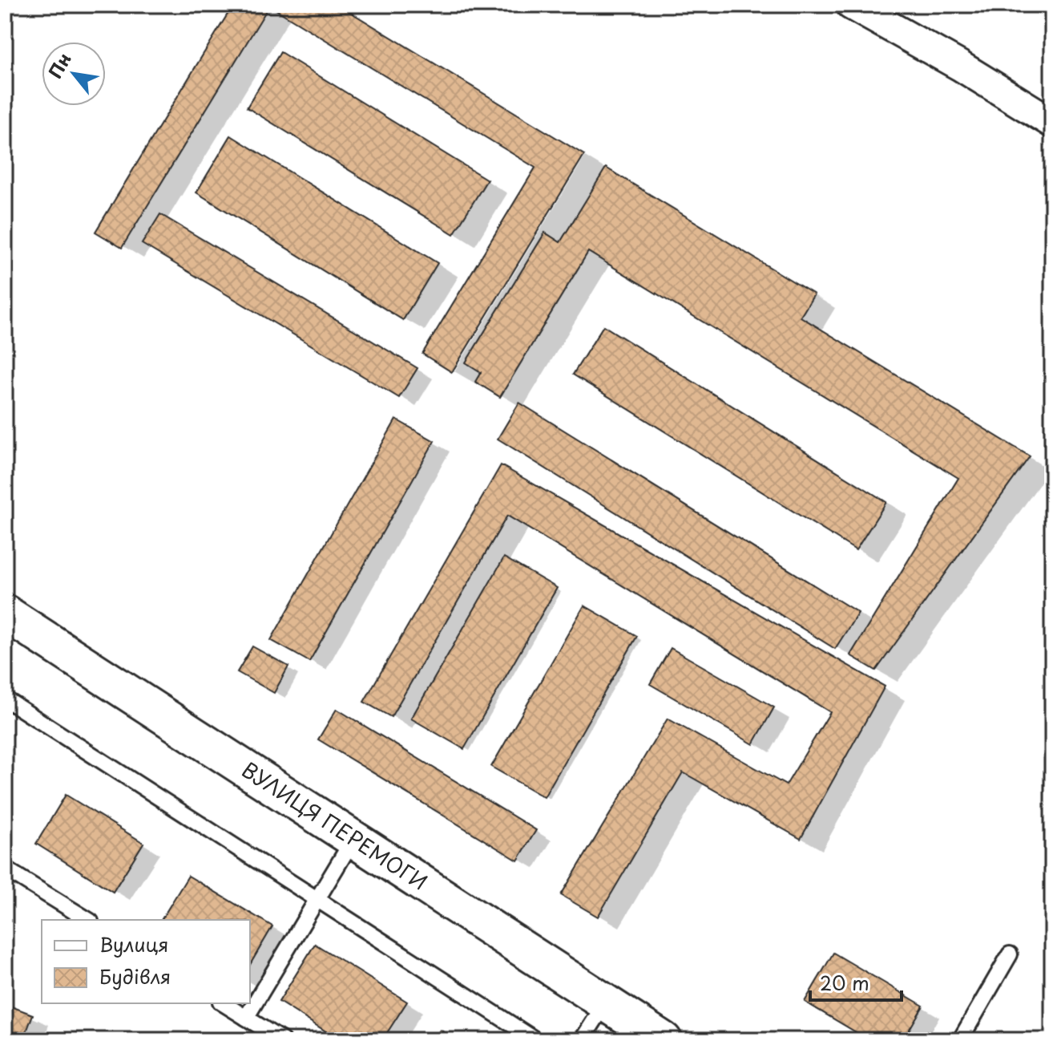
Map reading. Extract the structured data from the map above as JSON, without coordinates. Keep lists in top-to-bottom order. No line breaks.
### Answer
{"streets":{"main road":["ВУЛИЦЯ ПЕРЕМОГИ"]},"legend":["Вулиця","Будівля"],"scale_bar":"20 m","north":"top left"}
